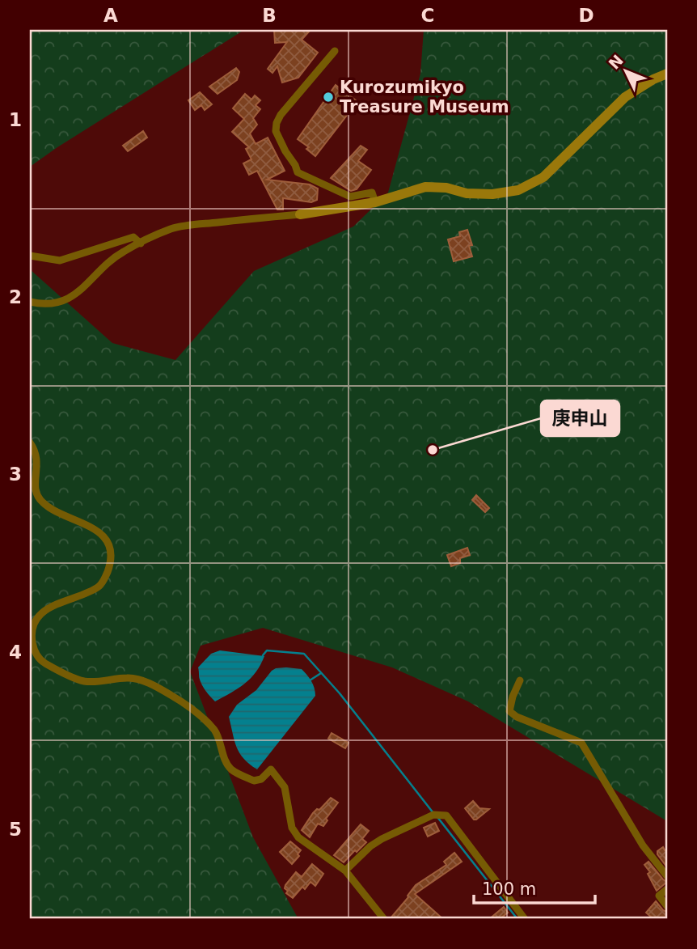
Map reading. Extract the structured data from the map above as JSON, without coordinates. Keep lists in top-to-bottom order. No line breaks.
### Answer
{"places":["Kurozumikyo Treasure Museum","庚申山"],"scale_bar":"100 m","north":"top left","grid":{"columns":["A","B","C","D"],"rows":["1","2","3","4","5"]}}
